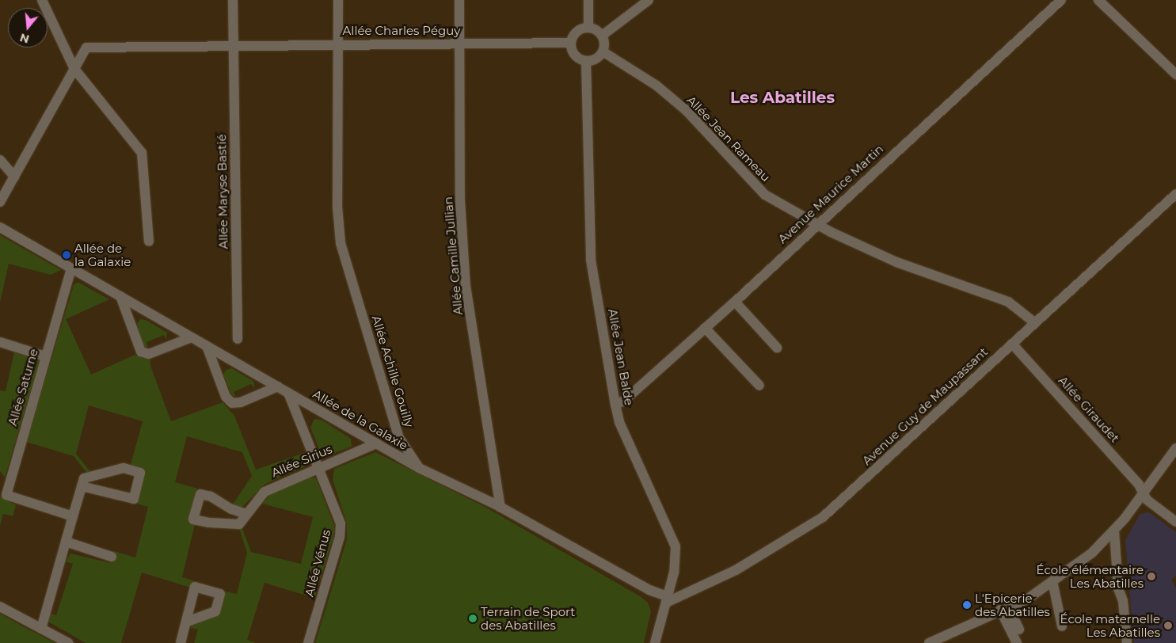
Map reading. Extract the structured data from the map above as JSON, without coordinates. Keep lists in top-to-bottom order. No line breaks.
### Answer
{"streets":{"street":["Allée Charles Péguy","Allée Jean Rameau","Allée Maryse Bastié","Avenue Maurice Martin","Allée Camille Jullian","Allée Jean Balde","Allée Achille Gouilly","Allée Saturne","Avenue Guy de Maupassant","Allée Giraudet","Allée de la Galaxie","Allée Sirius","Allée Vénus"]},"crossings":[["Allée Charles Péguy","Allée Jean Rameau"],["Allée Charles Péguy","Allée Maryse Bastié"],["Allée Charles Péguy","Allée Camille Jullian"],["Allée Charles Péguy","Allée Jean Balde"],["Allée Charles Péguy","Allée Achille Gouilly"],["Allée Jean Rameau","Avenue Maurice Martin"],["Allée Jean Rameau","Allée Jean Balde"],["Allée Jean Rameau","Avenue Guy de Maupassant"],["Avenue Maurice Martin","Allée Jean Balde"],["Allée Jean Balde","Avenue Guy de Maupassant"],["Allée Achille Gouilly","Allée de la Galaxie"],["Allée Saturne","Allée de la Galaxie"],["Avenue Guy de Maupassant","Allée Giraudet"],["Allée de la Galaxie","Allée Sirius"],["Allée Sirius","Allée Vénus"]],"districts":["Les Abatilles"],"places":["Allée de la Galaxie","École élémentaire Les Abatilles","L'Epicerie des Abatilles","Terrain de Sport des Abatilles","École maternelle Les Abatilles"],"north":"bottom"}
